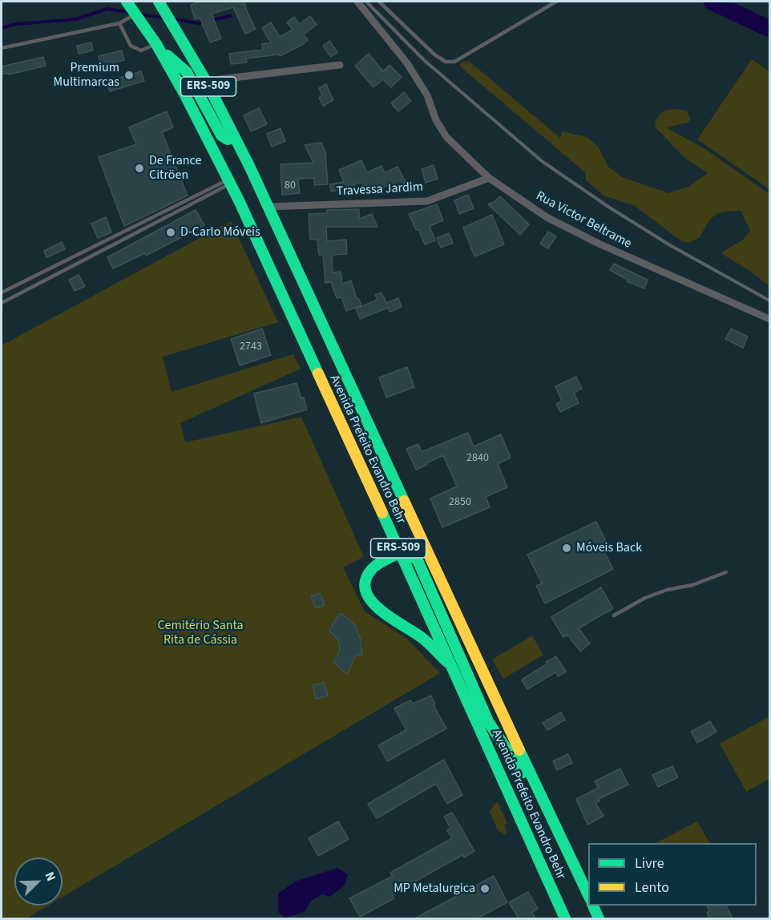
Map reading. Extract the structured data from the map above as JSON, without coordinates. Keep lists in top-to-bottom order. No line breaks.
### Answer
{"streets":{"highway":["ERS-509","Avenida Prefeito Evandro Behr"],"street":["Travessa Jardim","Rua Victor Beltrame"]},"crossings":[["Travessa Jardim","Rua Victor Beltrame"],["Travessa Jardim","Avenida Prefeito Evandro Behr"]],"parks":["Cemitério Santa Rita de Cássia"],"places":["Premium Multimarcas","De France Citröen","D-Carlo Móveis","Móveis Back","MP Metalurgica"],"house_numbers":["80","2743","2840","2850"],"legend":["Livre","Lento"],"north":"top right"}
